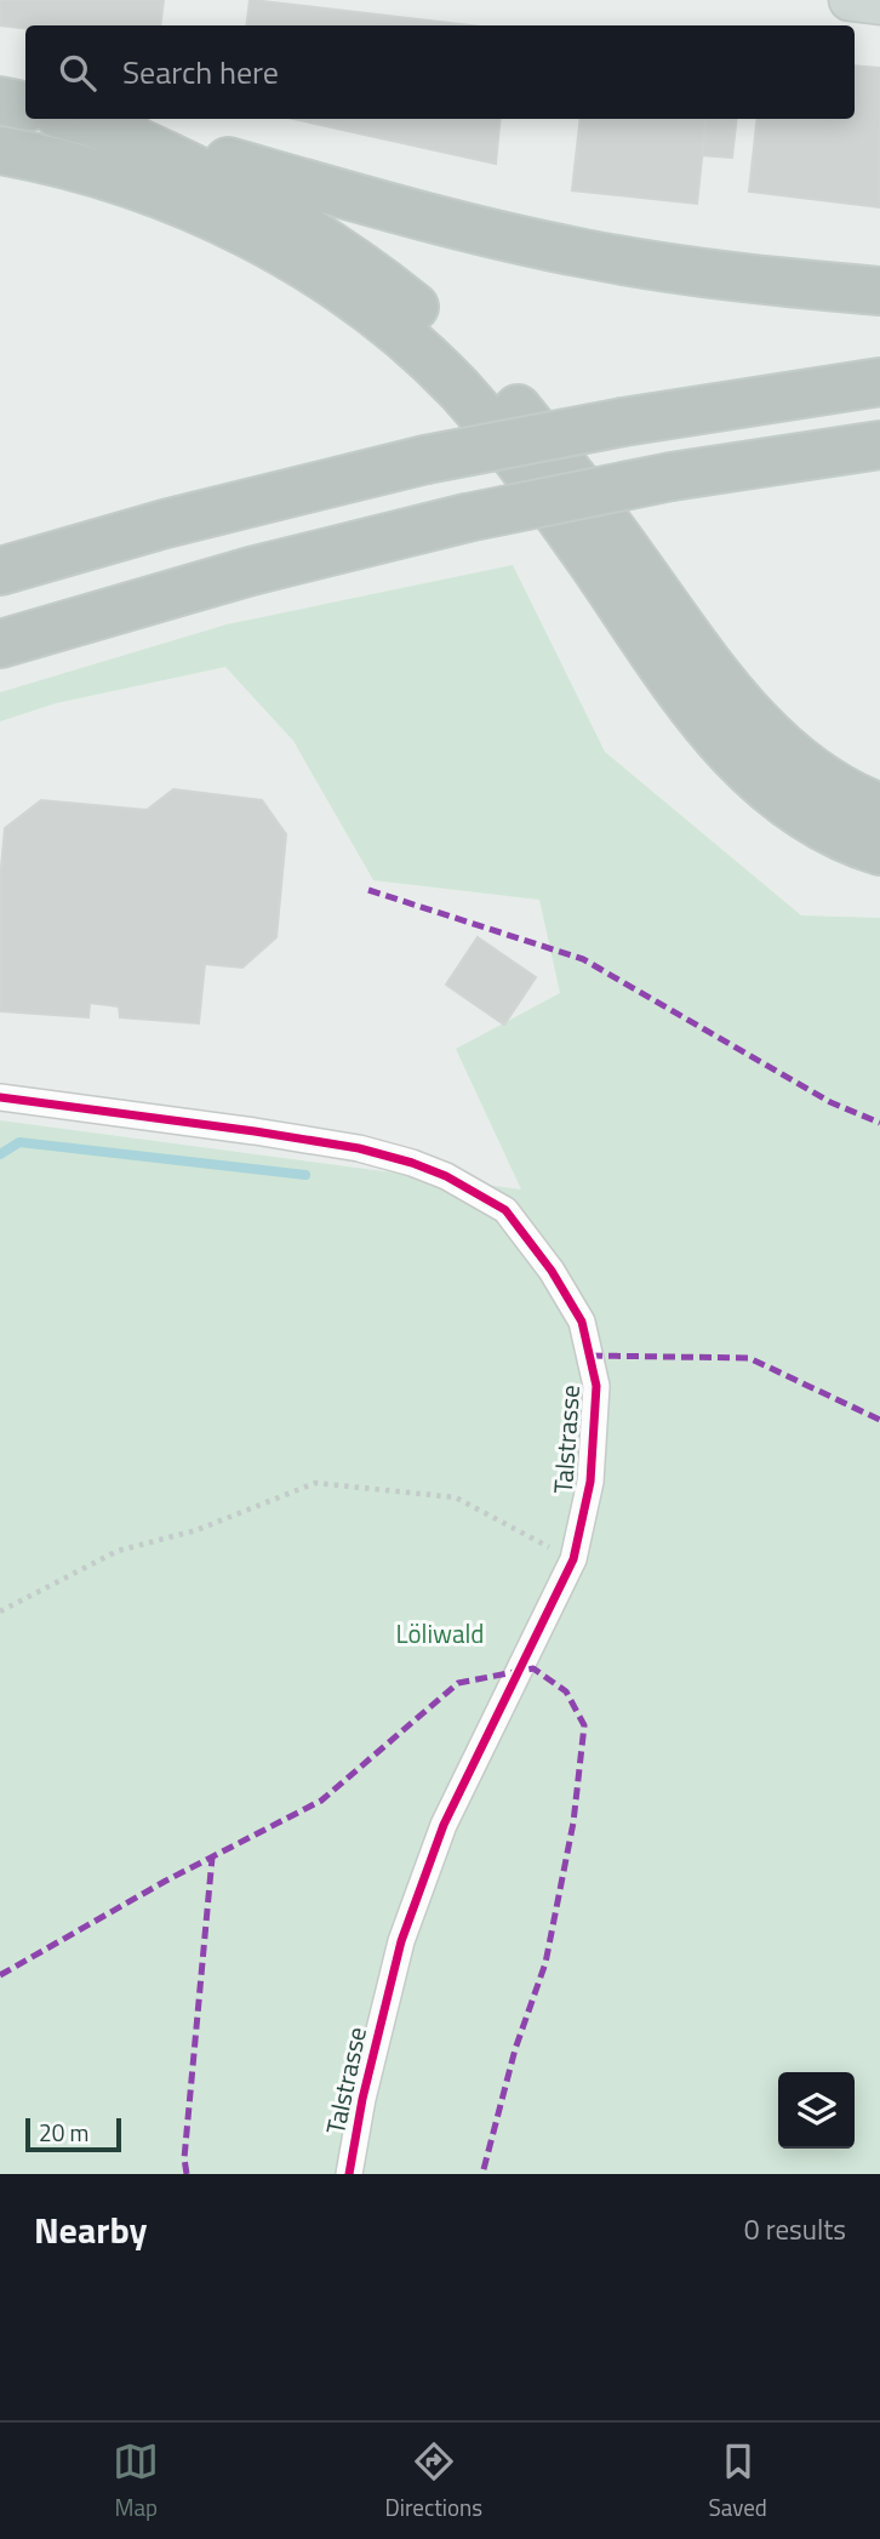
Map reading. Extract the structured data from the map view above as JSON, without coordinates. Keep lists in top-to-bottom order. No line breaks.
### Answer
{"streets":{"street":["Talstrasse"]},"parks":["Löliwald"],"scale_bar":"20 m","page":{"search":"Search here","scale":"20 m","heading":["Nearby","0 results"],"nav":["Map","Directions","Saved"]}}
